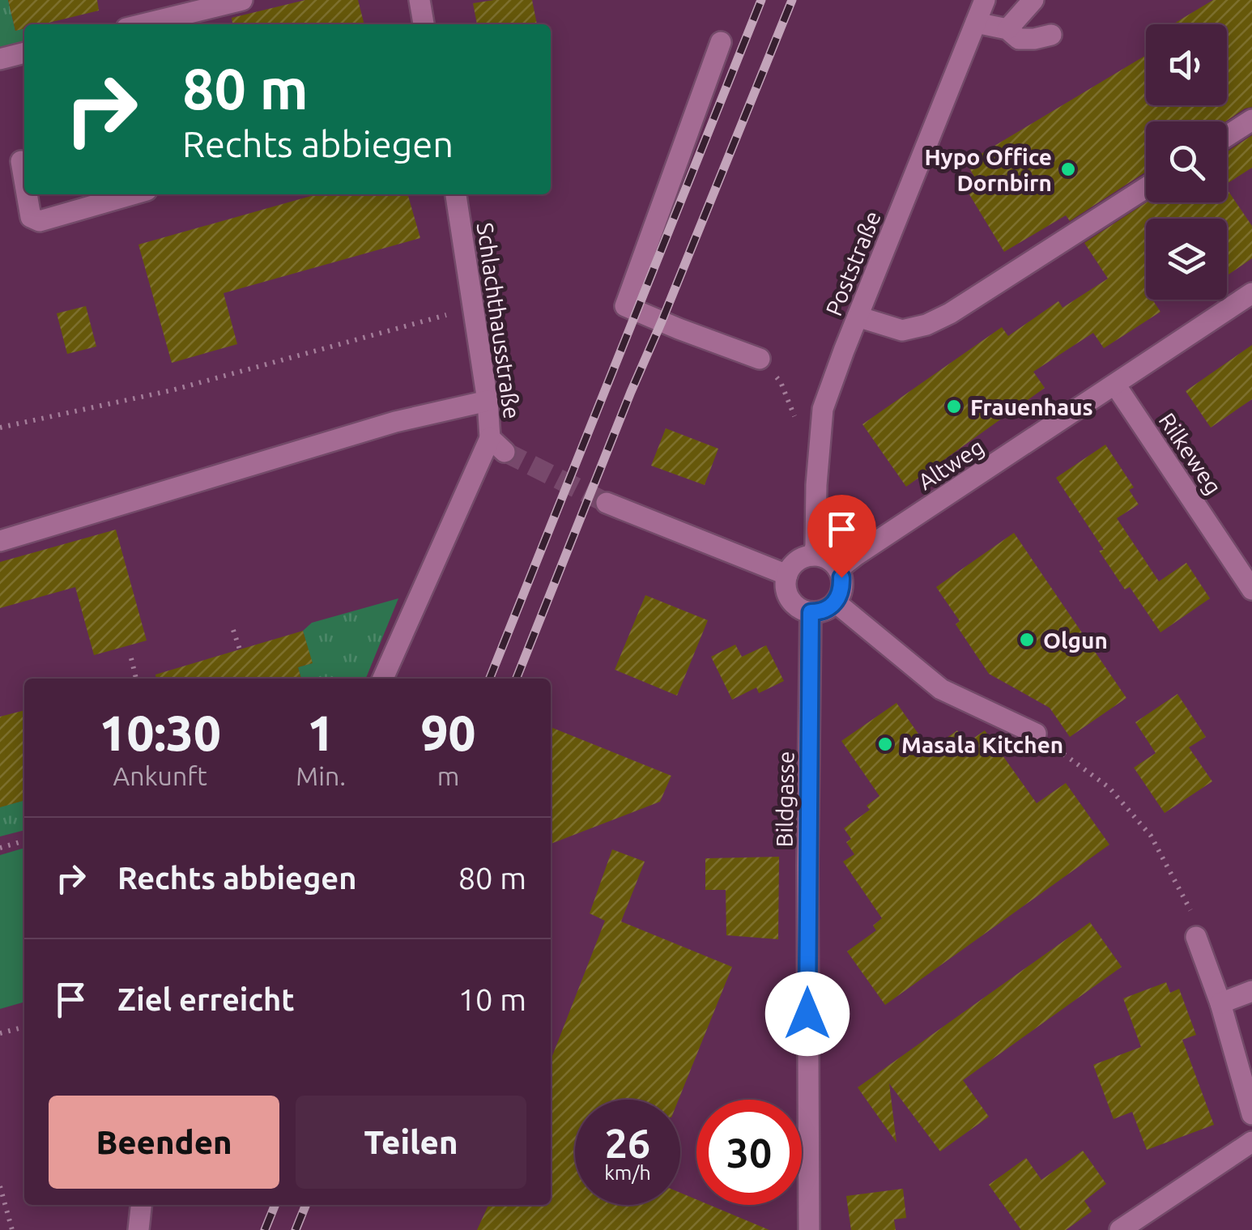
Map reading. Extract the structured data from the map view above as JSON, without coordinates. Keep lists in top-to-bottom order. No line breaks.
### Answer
{"streets":{"street":["Poststraße","Schlachthausstraße","Rilkeweg","Altweg","Bildgasse"]},"crossings":[["Poststraße","Altweg"],["Poststraße","Bildgasse"],["Rilkeweg","Altweg"],["Altweg","Bildgasse"]],"places":["Hypo Office Dornbirn","Frauenhaus","Olgun","Masala Kitchen"],"page":{"turn":["80 m","Rechts abbiegen"],"eta":["10:30","Ankunft","1","Min.","90","m"],"list":[{"name":"Rechts abbiegen","value":"80 m"},{"name":"Ziel erreicht","value":"10 m"}],"buttons":["Beenden","Teilen"],"speed":"26 km/h","limit":"30"}}
